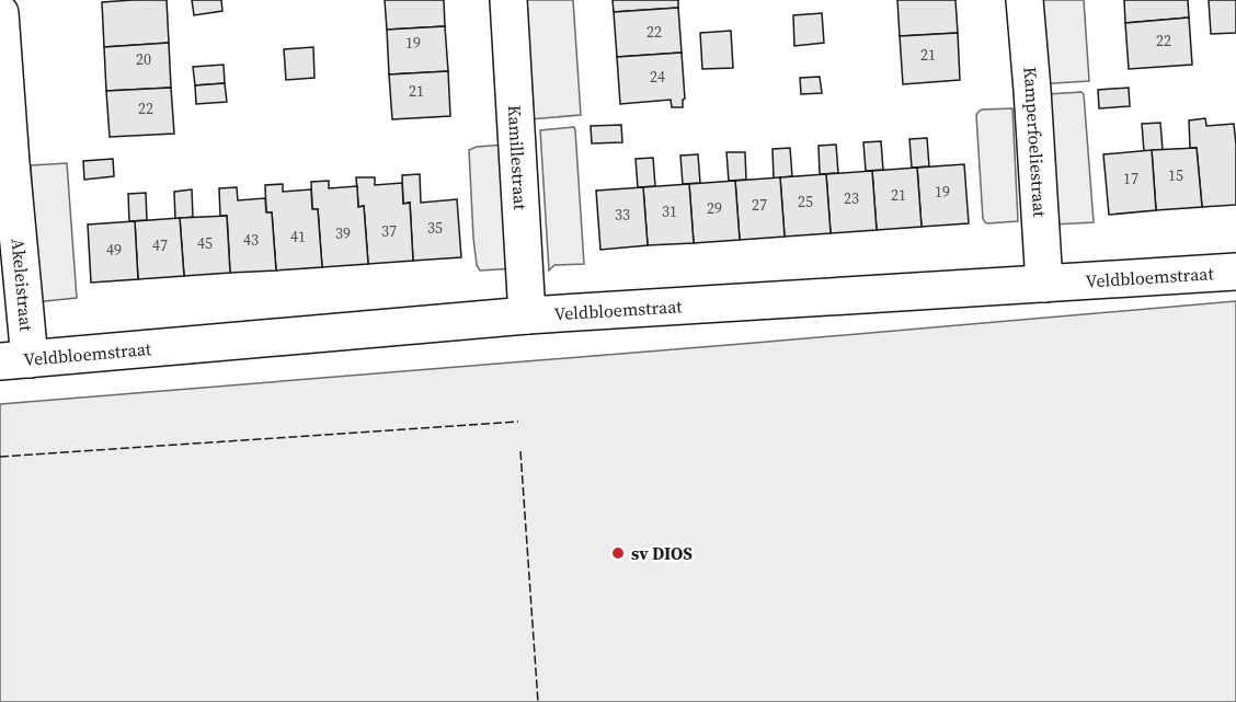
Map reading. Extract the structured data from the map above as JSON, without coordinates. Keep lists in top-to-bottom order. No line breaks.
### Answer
{"streets":{"street":["Kamperfoeliestraat","Kamillestraat","Veldbloemstraat","Akeleistraat"]},"crossings":[["Kamperfoeliestraat","Veldbloemstraat"],["Kamillestraat","Veldbloemstraat"],["Veldbloemstraat","Akeleistraat"]],"places":["sv DIOS"],"house_numbers":["22","22","19","21","20","24","21","22","15","17","19","21","23","25","27","29","31","33","35","37","39","41","43","45","47","49"]}
